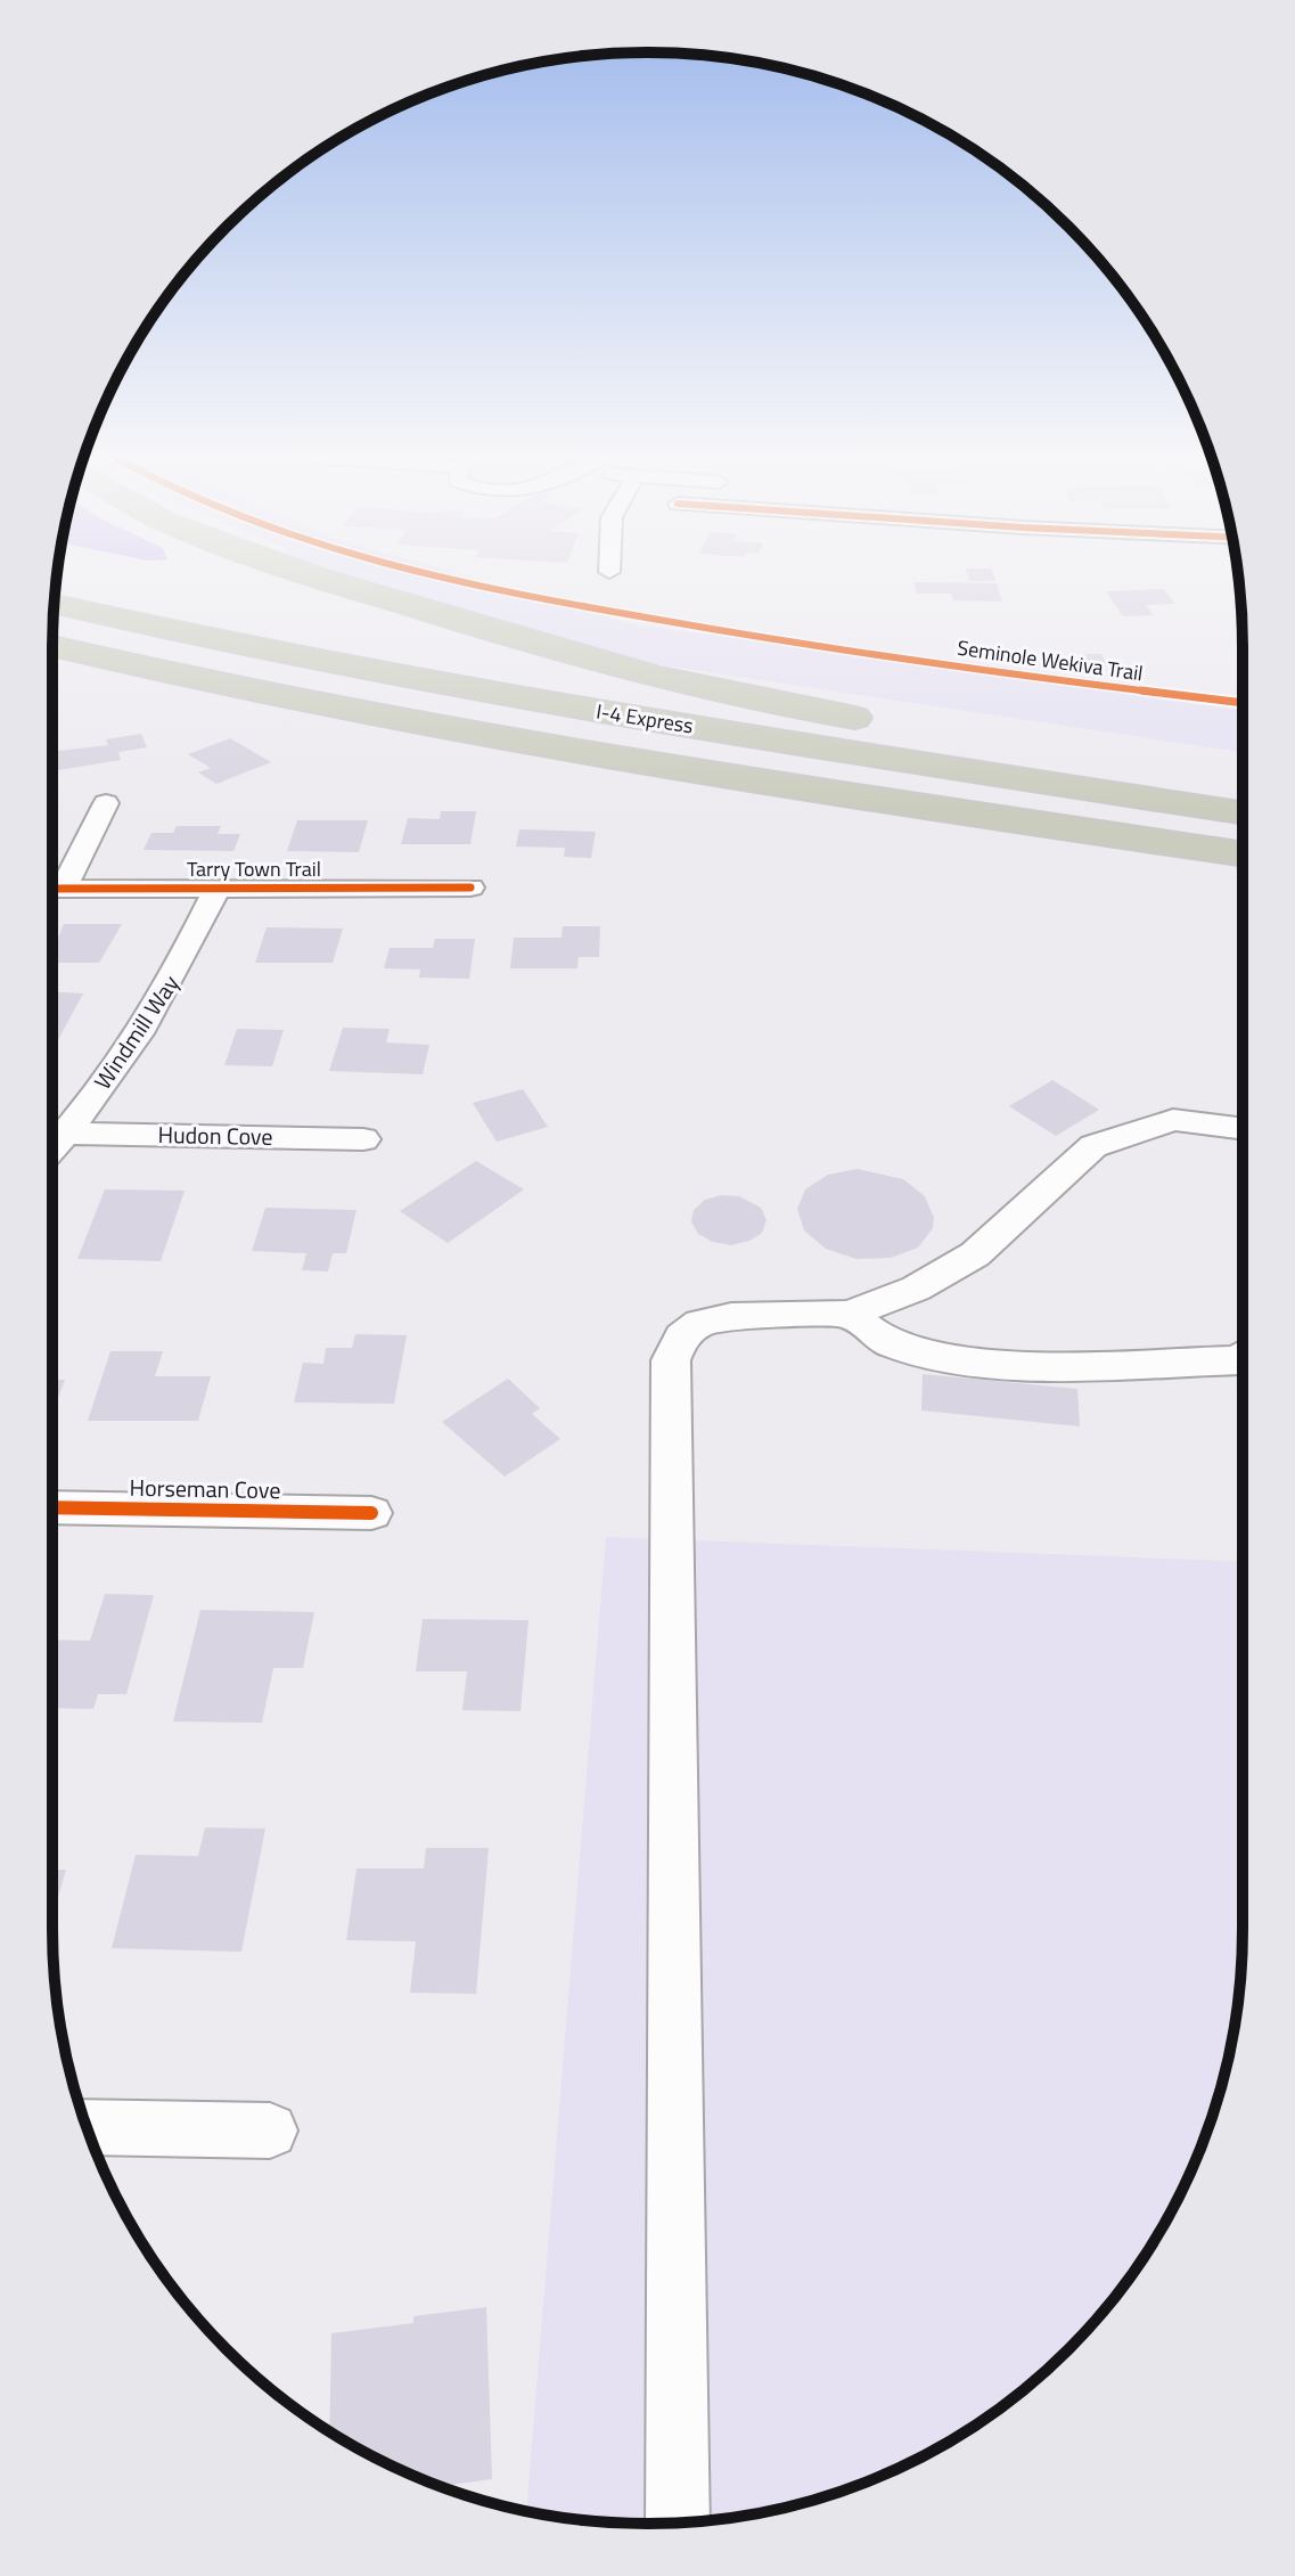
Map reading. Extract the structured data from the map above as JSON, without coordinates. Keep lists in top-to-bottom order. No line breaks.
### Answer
{"streets":{"highway":["I-4 Express"],"street":["Tarry Town Trail","Windmill Way","Hudon Cove","Horseman Cove"],"cycle path":["Seminole Wekiva Trail"]},"crossings":[["Tarry Town Trail","Windmill Way"],["Windmill Way","Hudon Cove"]]}
